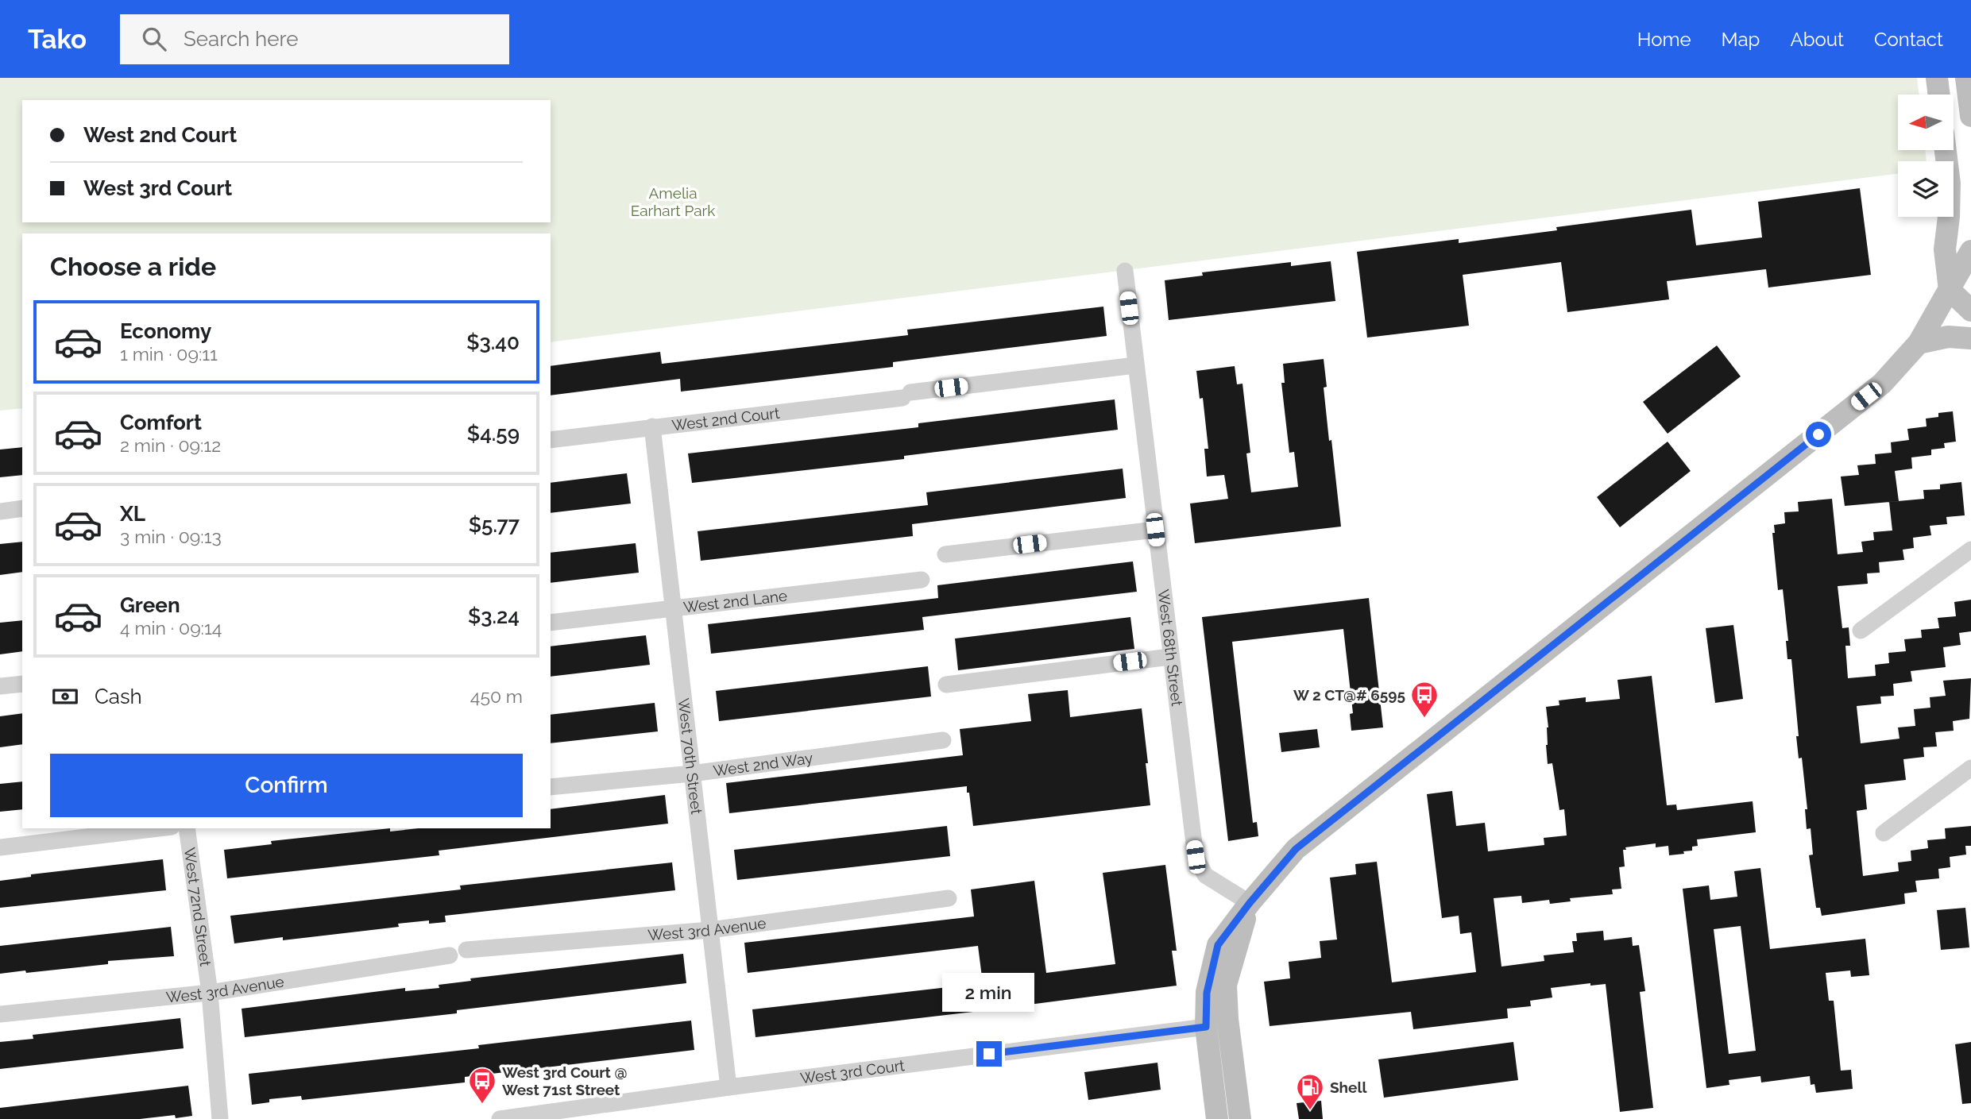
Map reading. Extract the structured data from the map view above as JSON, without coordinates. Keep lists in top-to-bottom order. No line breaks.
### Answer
{"streets":{"street":["West 2nd Court","West 2nd Lane","West 68th Street","West 70th Street","West 2nd Way","West 72nd Street","West 3rd Avenue","West 3rd Court"]},"crossings":[["West 2nd Court","West 68th Street"],["West 2nd Court","West 70th Street"],["West 2nd Lane","West 70th Street"],["West 70th Street","West 2nd Way"],["West 70th Street","West 3rd Avenue"],["West 70th Street","West 3rd Court"],["West 72nd Street","West 3rd Avenue"]],"parks":["Amelia Earhart Park"],"places":{"bus stop":["W 2 CT@# 6595","West 3rd Court @ West 71st Street"],"fuel station":["Shell"]},"north":"left","page":{"header":"Tako","search":"Search here","nav":["Home","Map","About","Contact"],"banner":["West 2nd Court","West 3rd Court"],"heading":"Choose a ride","list":[{"name":"Economy","note":"1 min · 09:11","value":"$3.40"},{"name":"Comfort","note":"2 min · 09:12","value":"$4.59"},{"name":"XL","note":"3 min · 09:13","value":"$5.77"},{"name":"Green","note":"4 min · 09:14","value":"$3.24"}],"pay":["Cash","450 m"],"buttons":"Confirm","bubble":"2 min"}}
